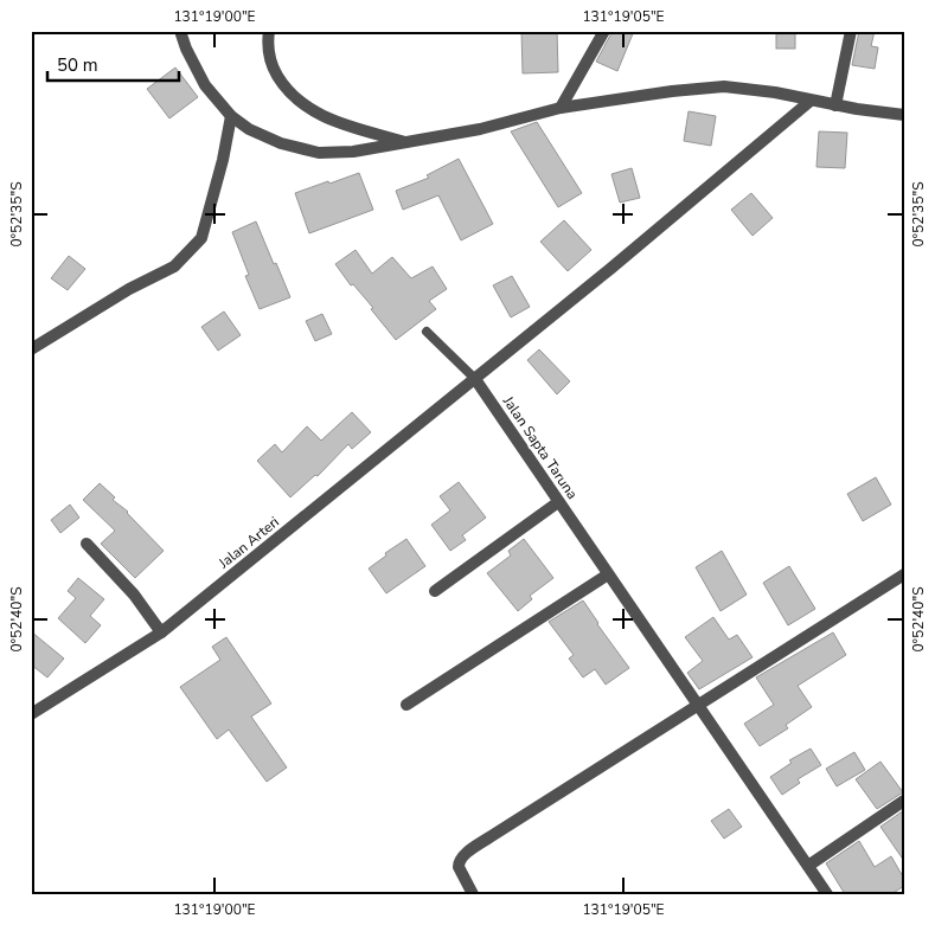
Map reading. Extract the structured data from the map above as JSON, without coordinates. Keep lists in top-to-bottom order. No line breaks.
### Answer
{"streets":{"street":["Jalan Sapta Taruna","Jalan Arteri"]},"crossings":[["Jalan Sapta Taruna","Jalan Arteri"]],"scale_bar":"50 m","coordinates":["131°19'00\"E","131°19'05\"E","0°52'35\"S","0°52'40\"S"]}
